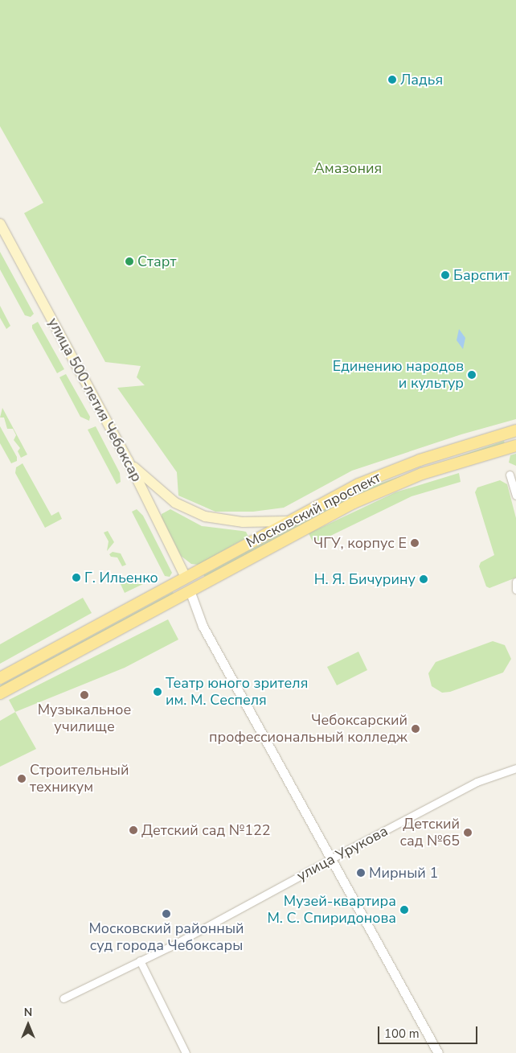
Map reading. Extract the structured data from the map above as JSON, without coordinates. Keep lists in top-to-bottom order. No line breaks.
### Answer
{"streets":{"main road":["улица 500-летия Чебоксар","Московский проспект"],"street":["улица Урукова"]},"crossings":[["улица 500-летия Чебоксар","Московский проспект"]],"parks":["Амазония"],"places":["Ладья","Старт","Барспит","Единению народов и культур","ЧГУ, корпус Е","Г. Ильенко","Н. Я. Бичурину","Театр юного зрителя им. М. Сеспеля","Музыкальное училище","Чебоксарский профессиональный колледж","Строительный техникум","Детский сад №122","Детский сад №65","Мирный 1","Музей-квартира М. С. Спиридонова","Московский районный суд города Чебоксары"],"scale_bar":"100 m","north":"top"}
